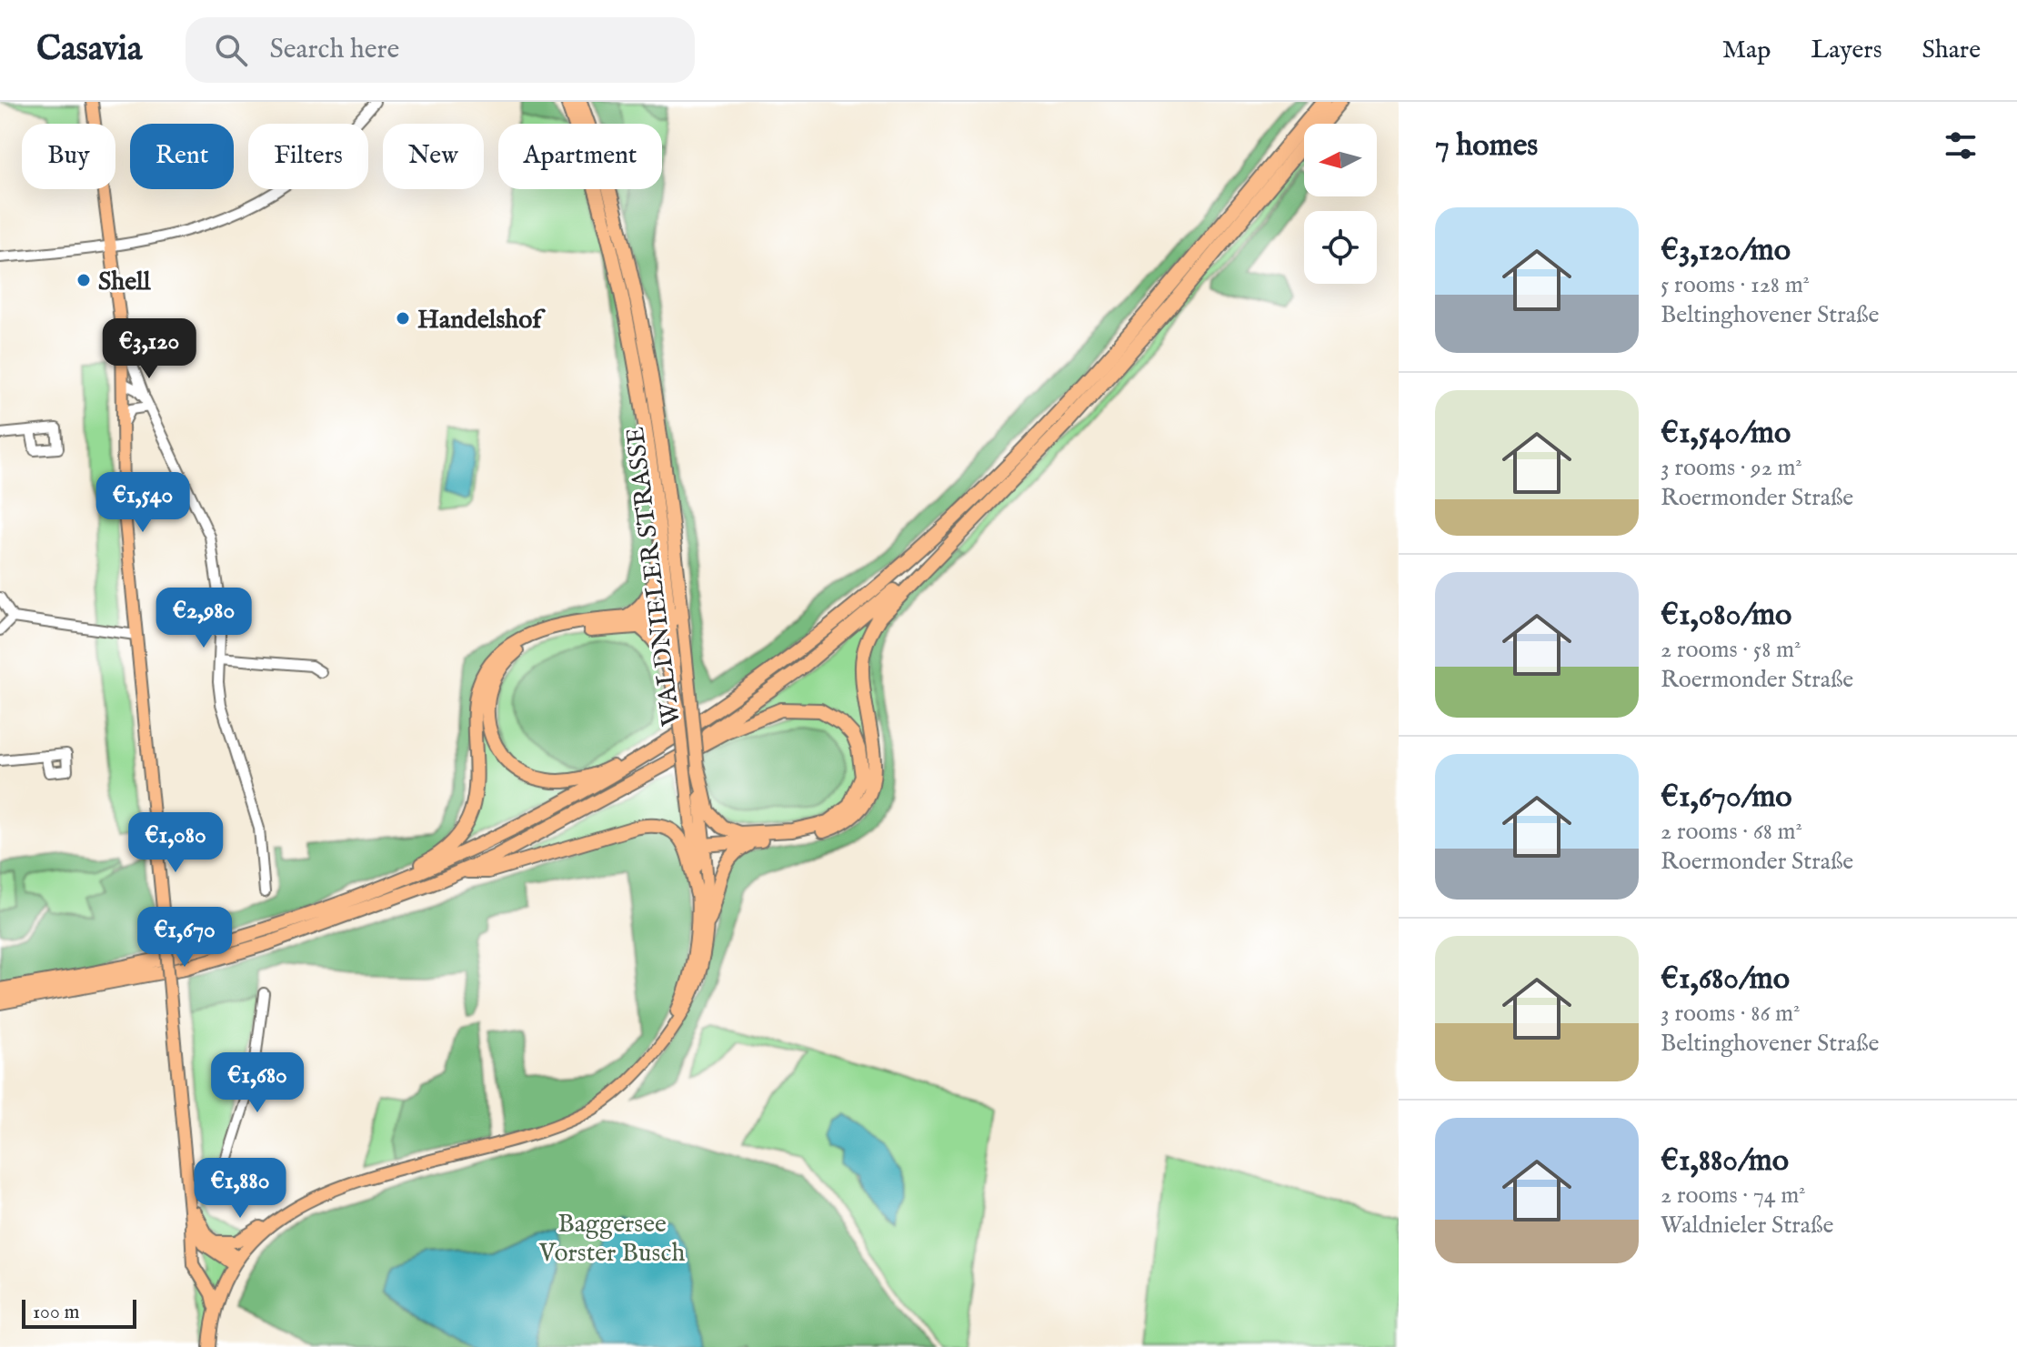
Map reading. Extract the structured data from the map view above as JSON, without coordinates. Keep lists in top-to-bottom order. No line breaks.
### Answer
{"streets":{"highway":["WALDNIELER STRASSE"]},"parks":["Baggersee Vorster Busch"],"places":["Shell","Handelshof"],"scale_bar":"100 m","north":"left","page":{"header":"Casavia","search":"Search here","nav":["Map","Layers","Share"],"heading":"7 homes","chip":["Buy","Rent","Filters","New","Apartment"],"list":[{"name":"€3,120/mo","note":"5 rooms · 128 m² · Beltinghovener Straße"},{"name":"€1,540/mo","note":"3 rooms · 92 m² · Roermonder Straße"},{"name":"€1,080/mo","note":"2 rooms · 58 m² · Roermonder Straße"},{"name":"€1,670/mo","note":"2 rooms · 68 m² · Roermonder Straße"},{"name":"€1,680/mo","note":"3 rooms · 86 m² · Beltinghovener Straße"},{"name":"€1,880/mo","note":"2 rooms · 74 m² · Waldnieler Straße"}],"price":["€3,120","€1,540","€2,980","€1,080","€1,670","€1,680","€1,880"],"scale":"100 m"}}
